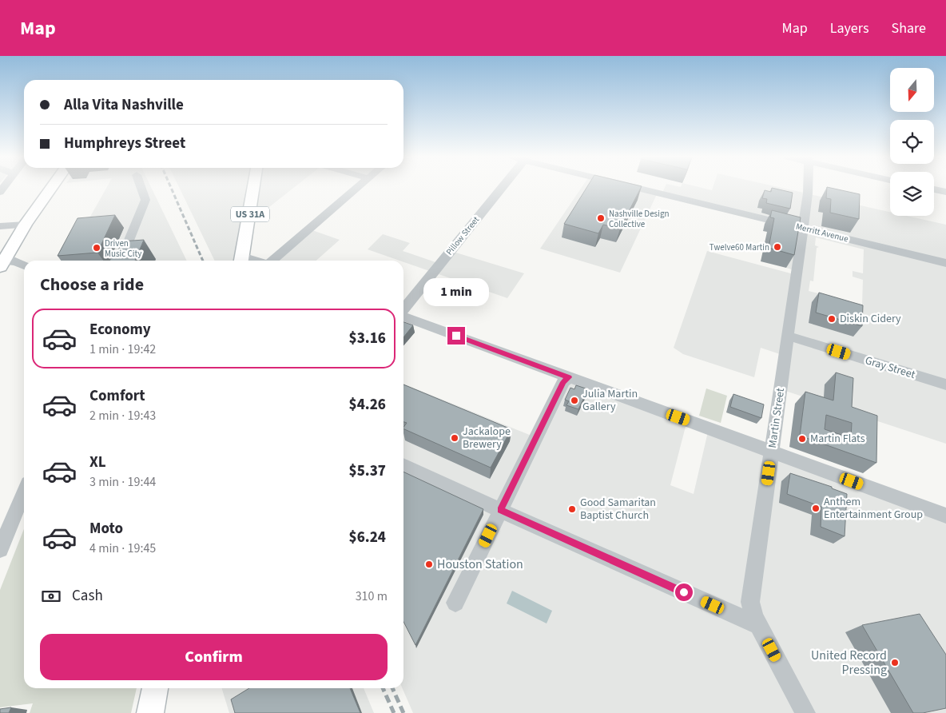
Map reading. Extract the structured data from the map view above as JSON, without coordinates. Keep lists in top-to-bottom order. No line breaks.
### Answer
{"streets":{"main road":["US 31A"],"street":["Merritt Avenue","Pillow Street","Gray Street","Martin Street"]},"crossings":[["Merritt Avenue","Martin Street"],["Gray Street","Martin Street"]],"places":["Nashville Design Collective","Twelve60 Martin","Driven Music City","Diskin Cidery","Julia Martin Gallery","Jackalope Brewery","Martin Flats","Anthem Entertainment Group","Good Samaritan Baptist Church","Houston Station","United Record Pressing"],"north":"bottom","page":{"header":"Map","nav":["Map","Layers","Share"],"banner":["Alla Vita Nashville","Humphreys Street"],"heading":"Choose a ride","bubble":"1 min","list":[{"name":"Economy","note":"1 min · 19:42","value":"$3.16"},{"name":"Comfort","note":"2 min · 19:43","value":"$4.26"},{"name":"XL","note":"3 min · 19:44","value":"$5.37"},{"name":"Moto","note":"4 min · 19:45","value":"$6.24"}],"pay":["Cash","310 m"],"buttons":"Confirm"}}
